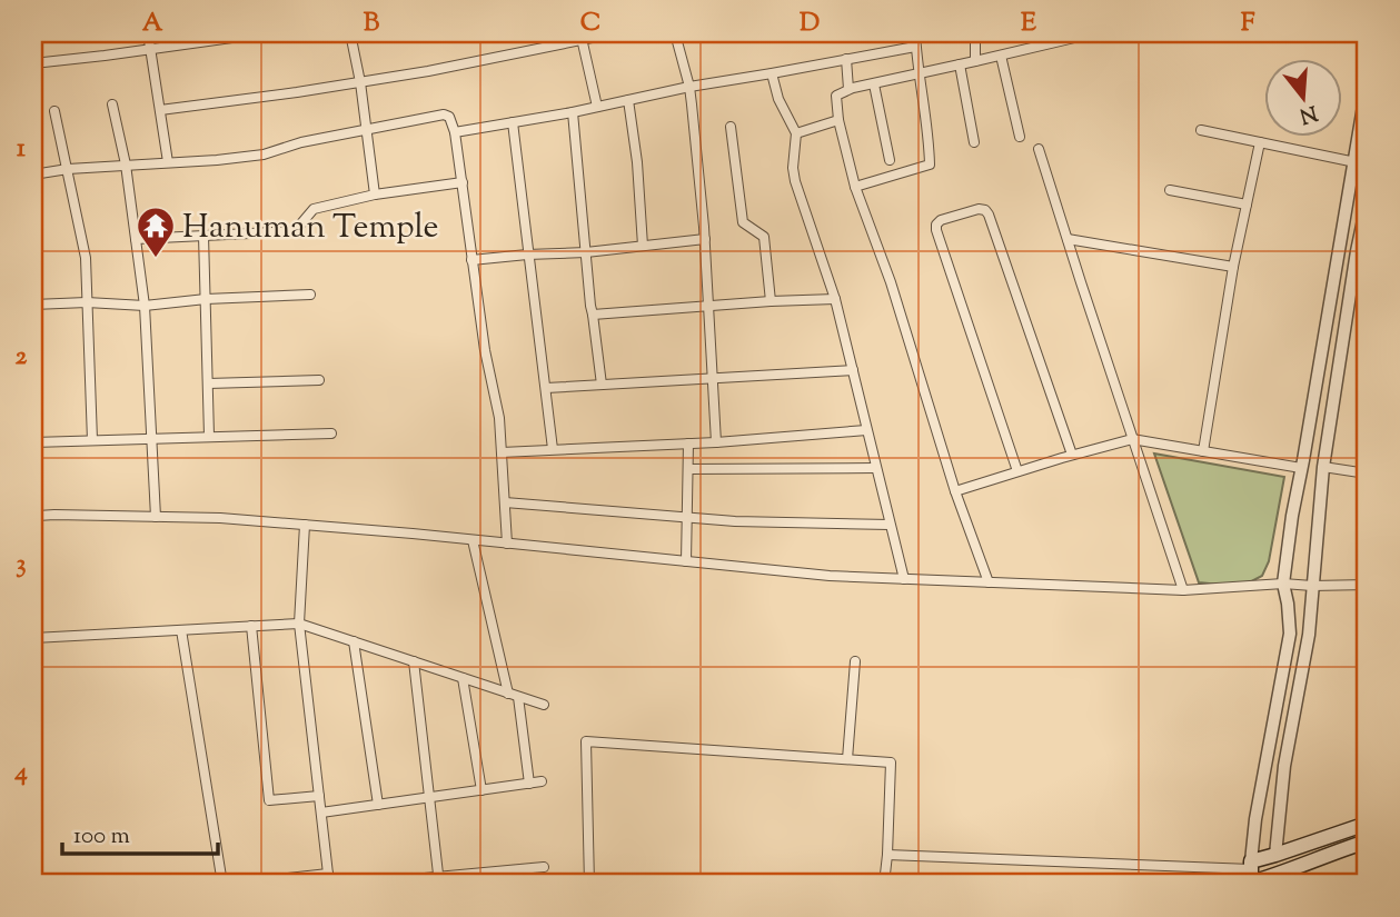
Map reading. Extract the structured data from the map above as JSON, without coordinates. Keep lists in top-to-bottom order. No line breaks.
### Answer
{"places":{"temple":["Hanuman Temple"]},"scale_bar":"100 m","north":"bottom","grid":{"columns":["A","B","C","D","E","F"],"rows":["1","2","3","4"]}}
